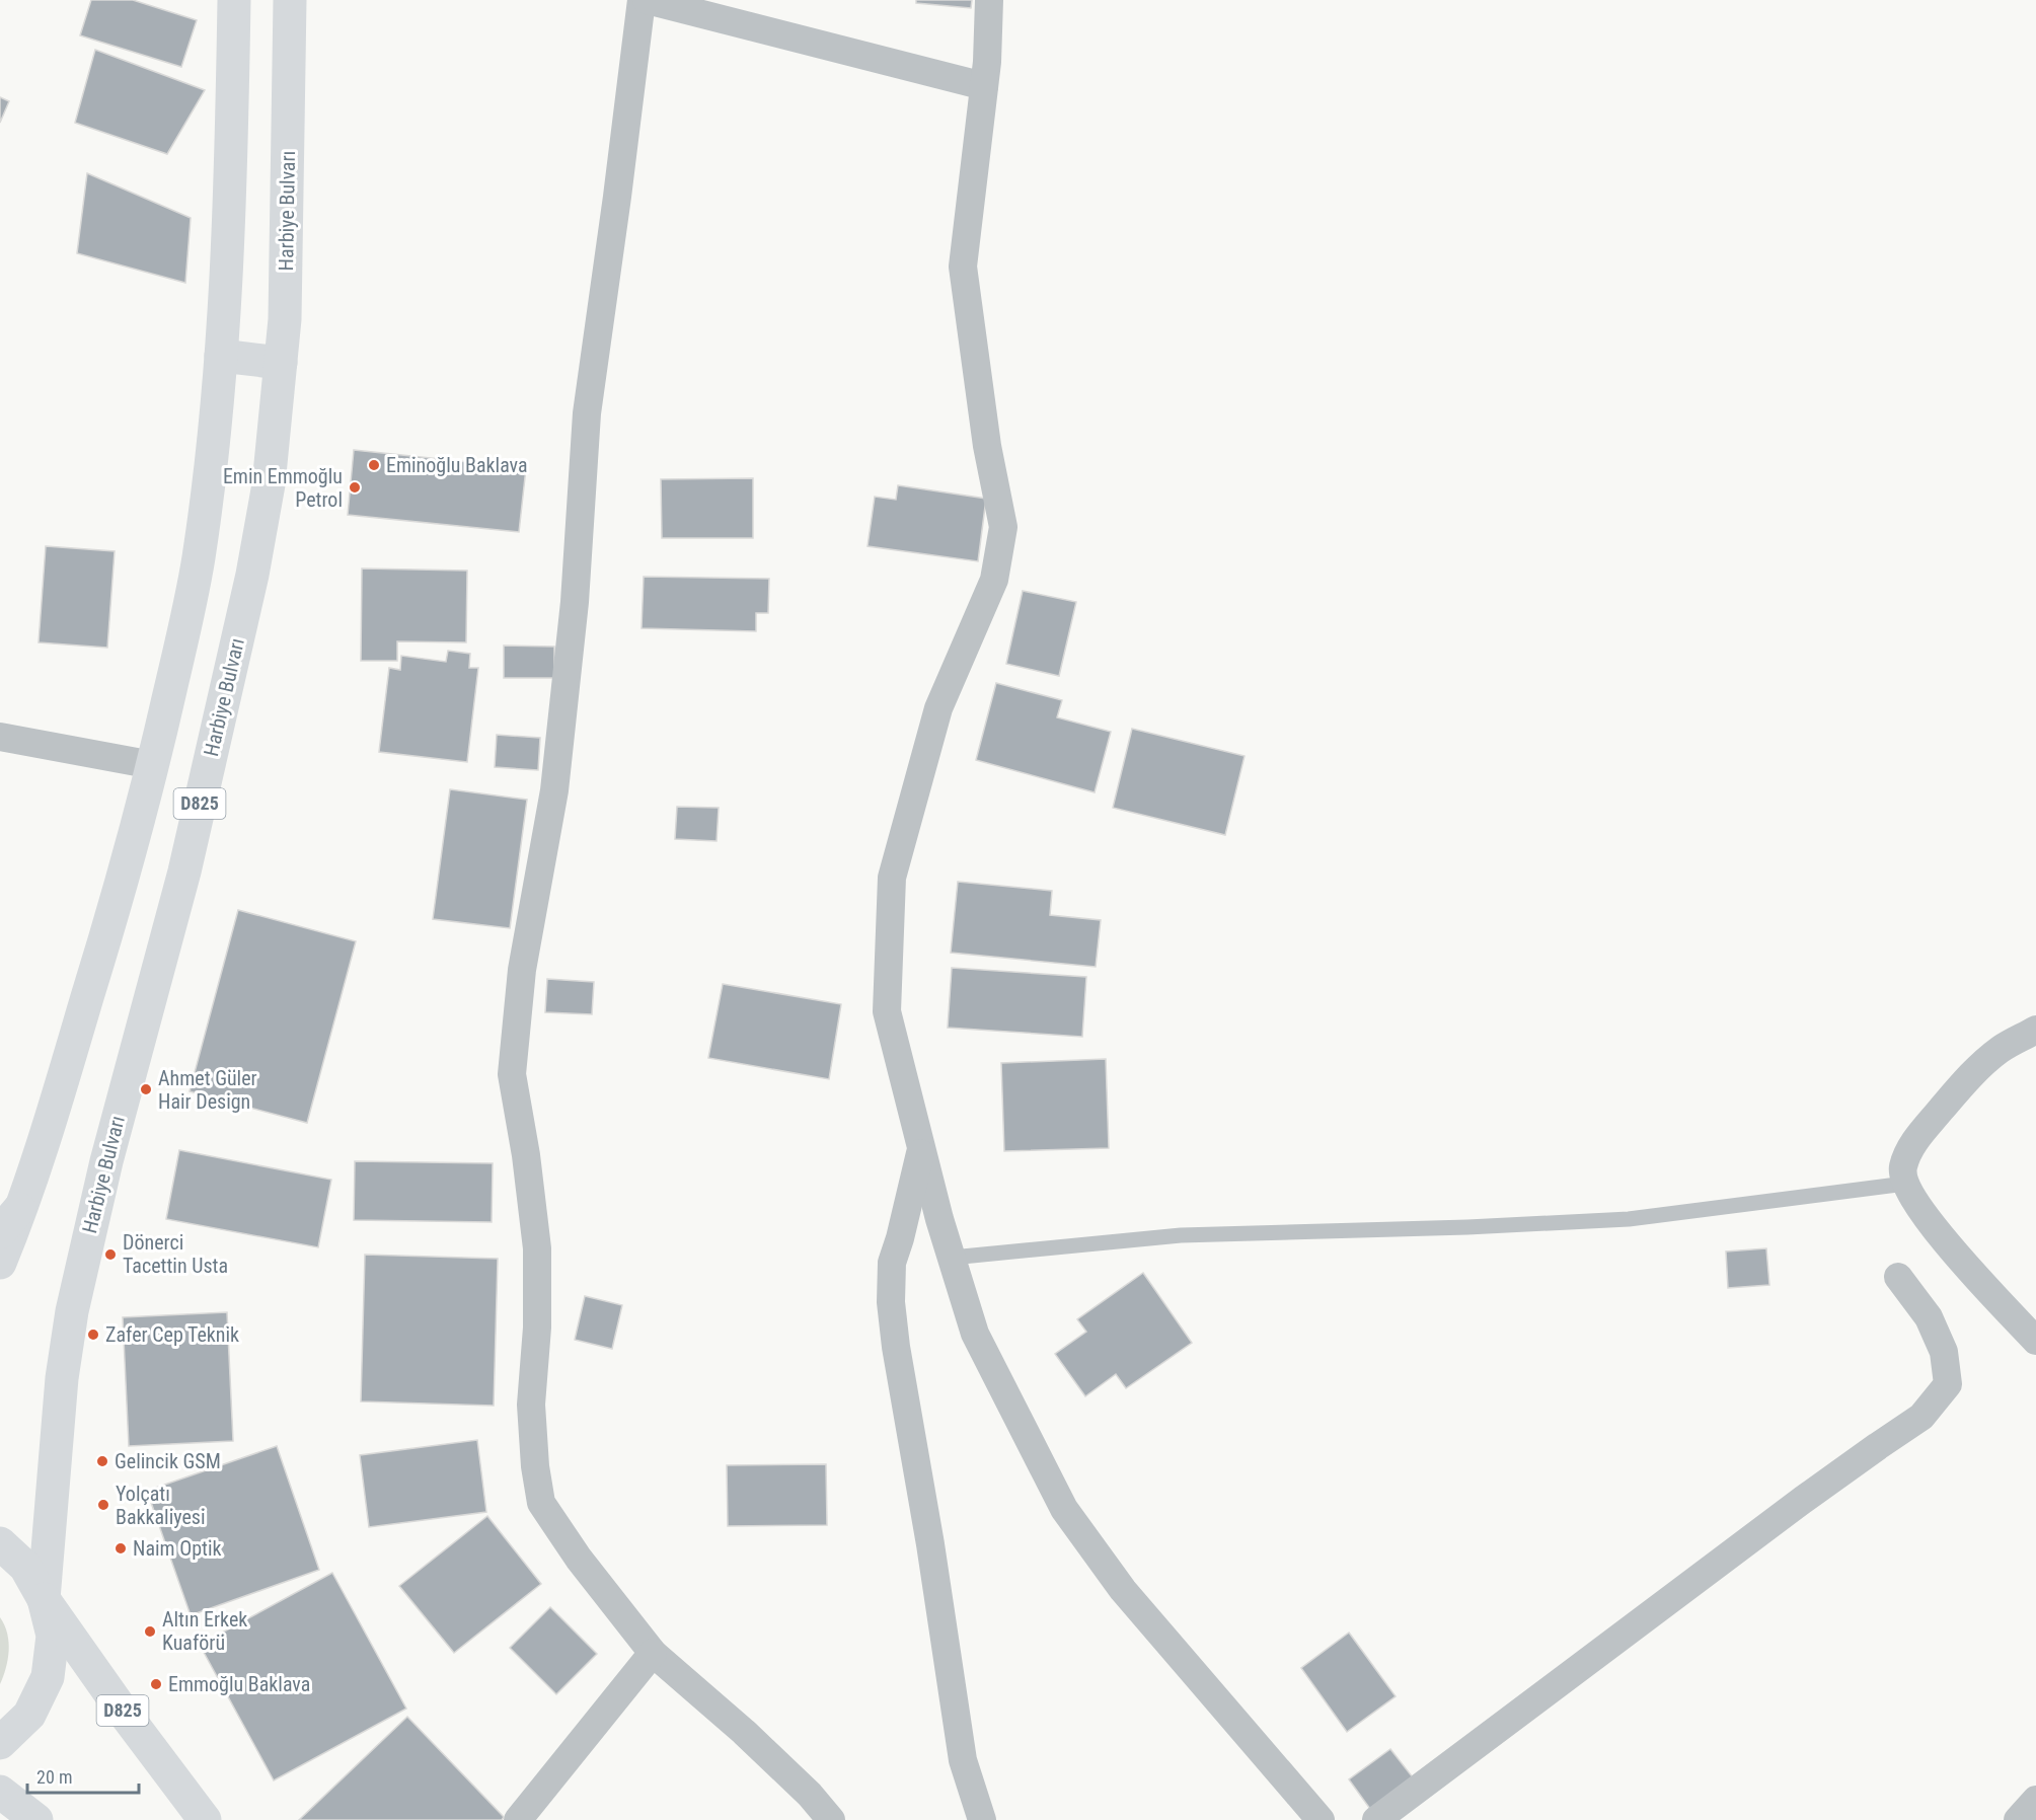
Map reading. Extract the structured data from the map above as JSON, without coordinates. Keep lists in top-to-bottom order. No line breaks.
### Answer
{"streets":{"main road":["Harbiye Bulvarı","D825"]},"crossings":[["Harbiye Bulvarı","D825"]],"places":["Eminoğlu Baklava","Emin Emmoğlu Petrol","Ahmet Güler Hair Design","Dönerci Tacettin Usta","Zafer Cep Teknik","Gelincik GSM","Yolçatı Bakkaliyesi","Naim Optik","Altın Erkek Kuaförü","Emmoğlu Baklava"],"scale_bar":"20 m"}
